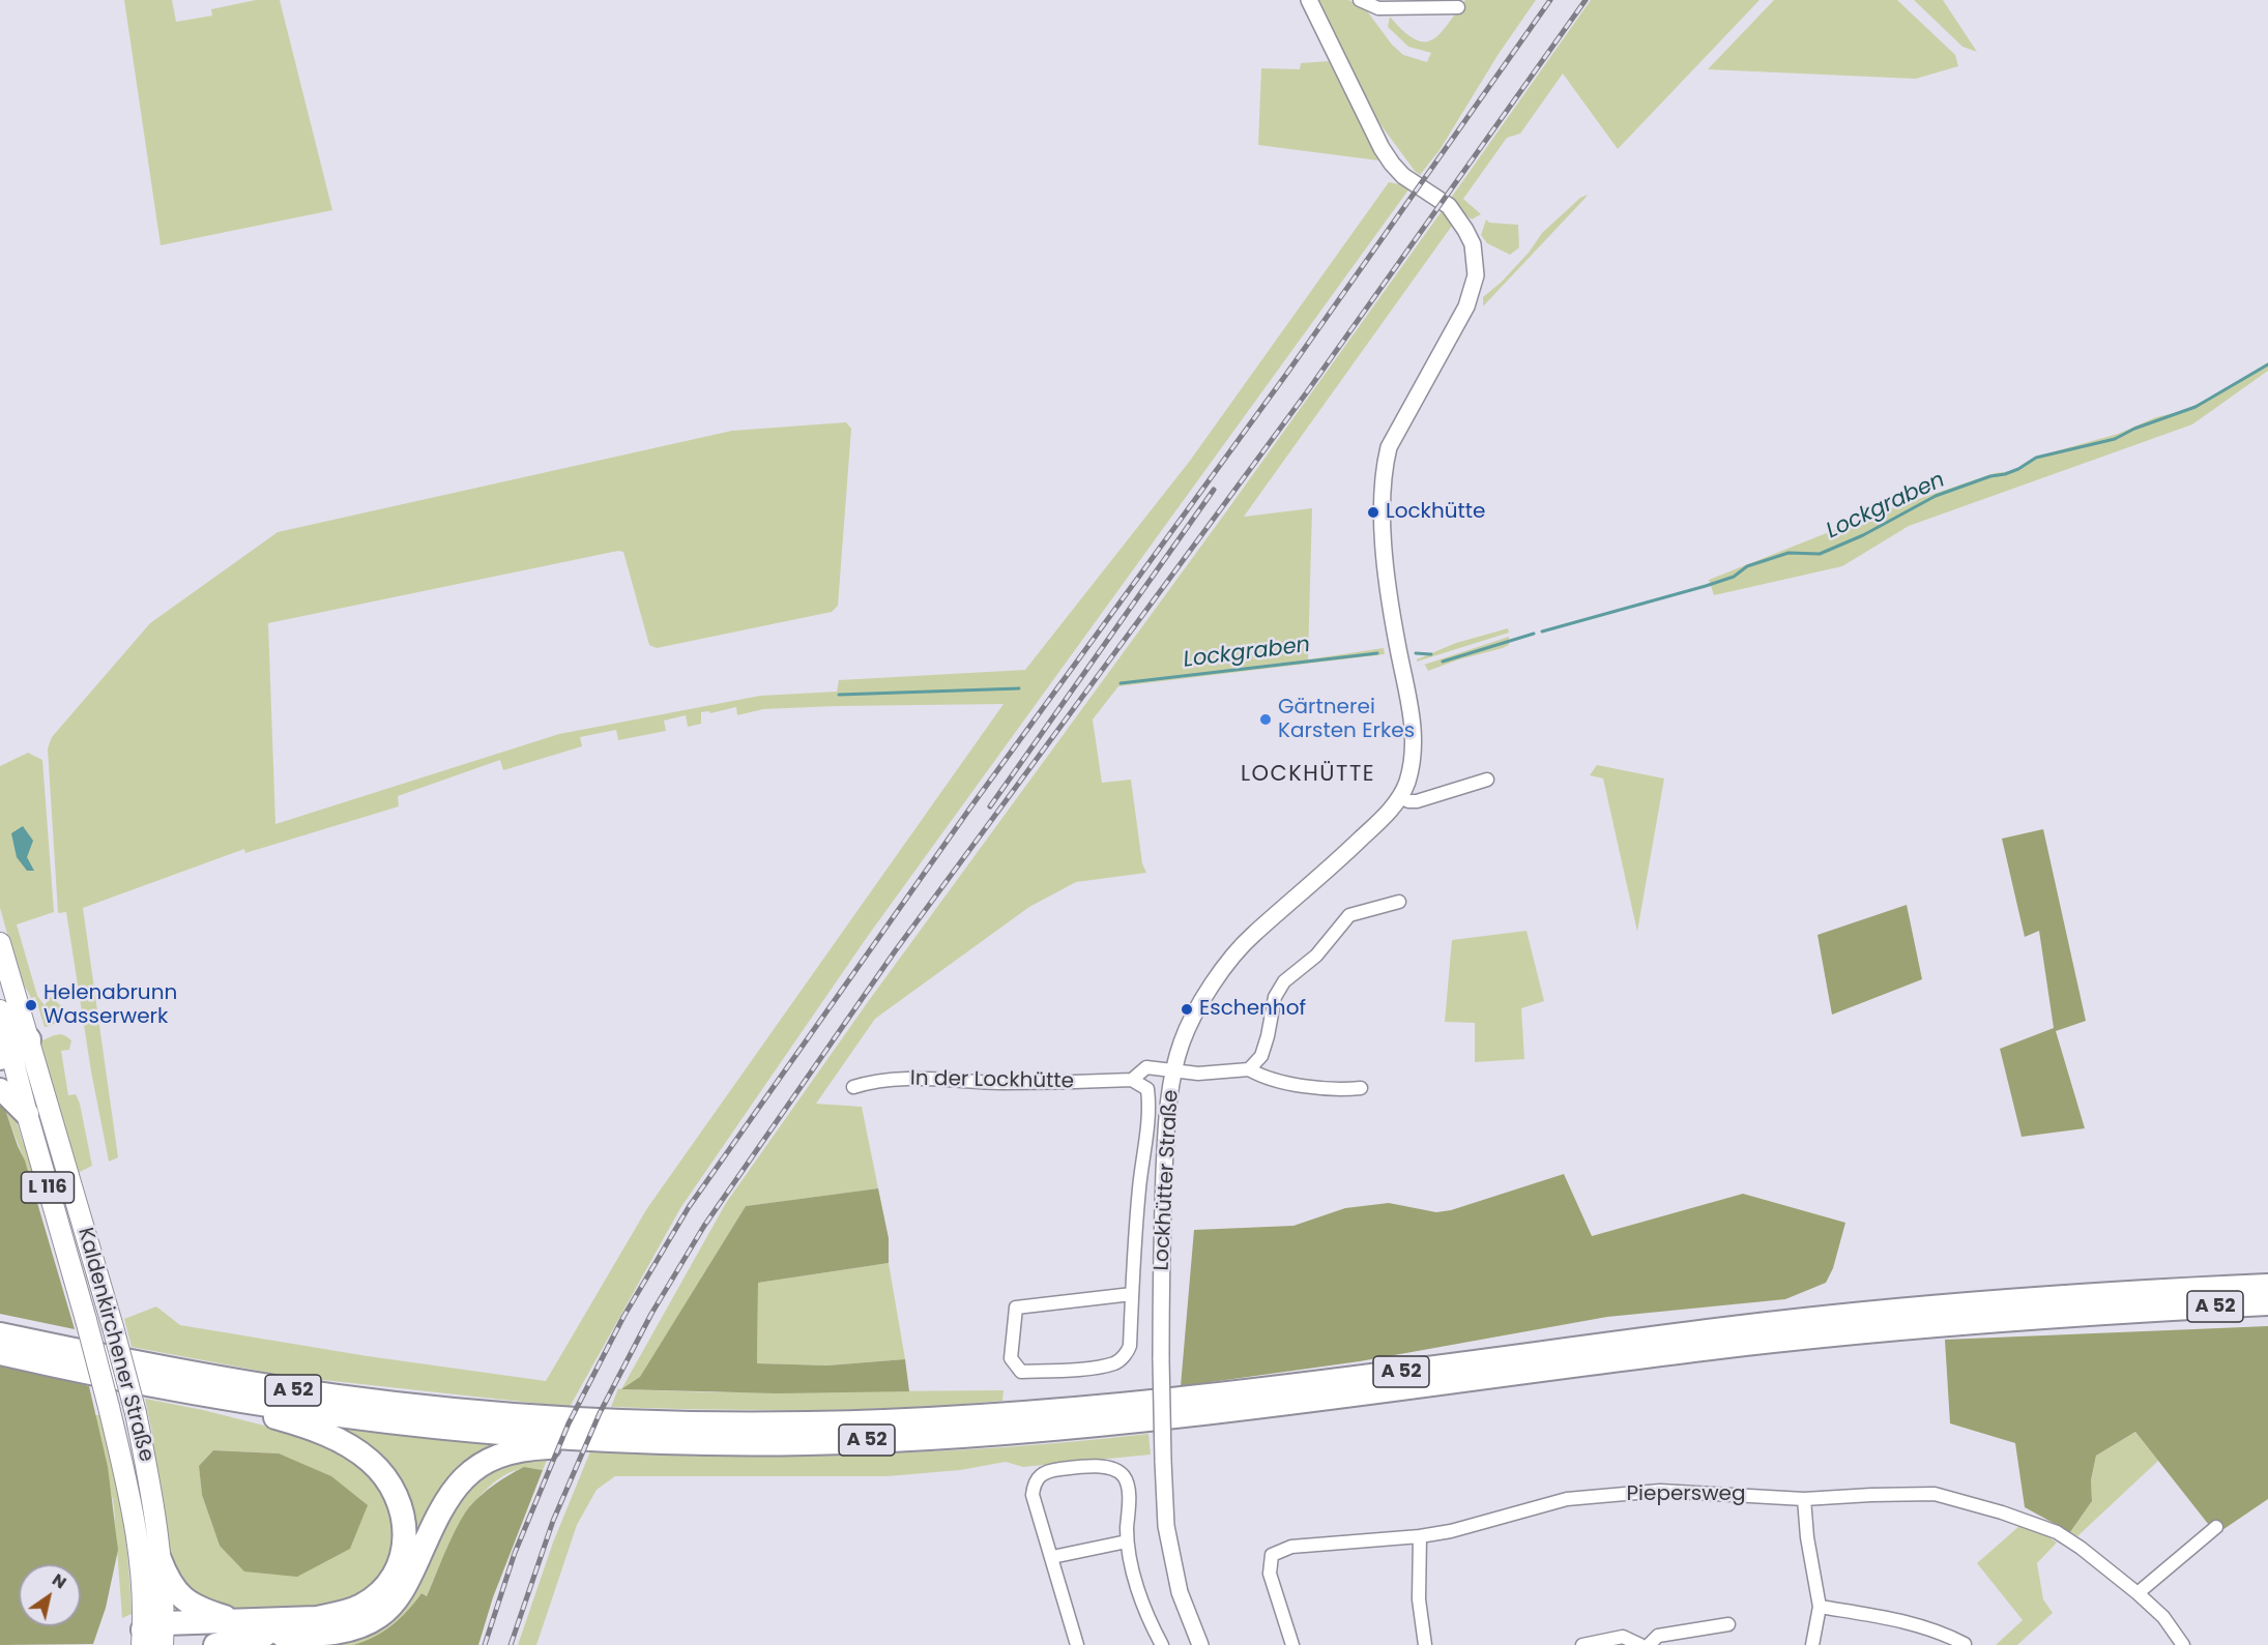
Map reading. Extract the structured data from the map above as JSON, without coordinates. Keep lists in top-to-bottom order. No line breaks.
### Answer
{"streets":{"highway":["A 52"],"main road":["L 116","Kaldenkirchener Straße"],"street":["In der Lockhütte","Lockhütter Straße","Piepersweg"]},"crossings":[["In der Lockhütte","Lockhütter Straße"]],"districts":["LOCKHÜTTE"],"water":["Lockgraben"],"places":["Lockhütte","Gärtnerei Karsten Erkes","Helenabrunn Wasserwerk","Eschenhof"],"north":"top right"}
